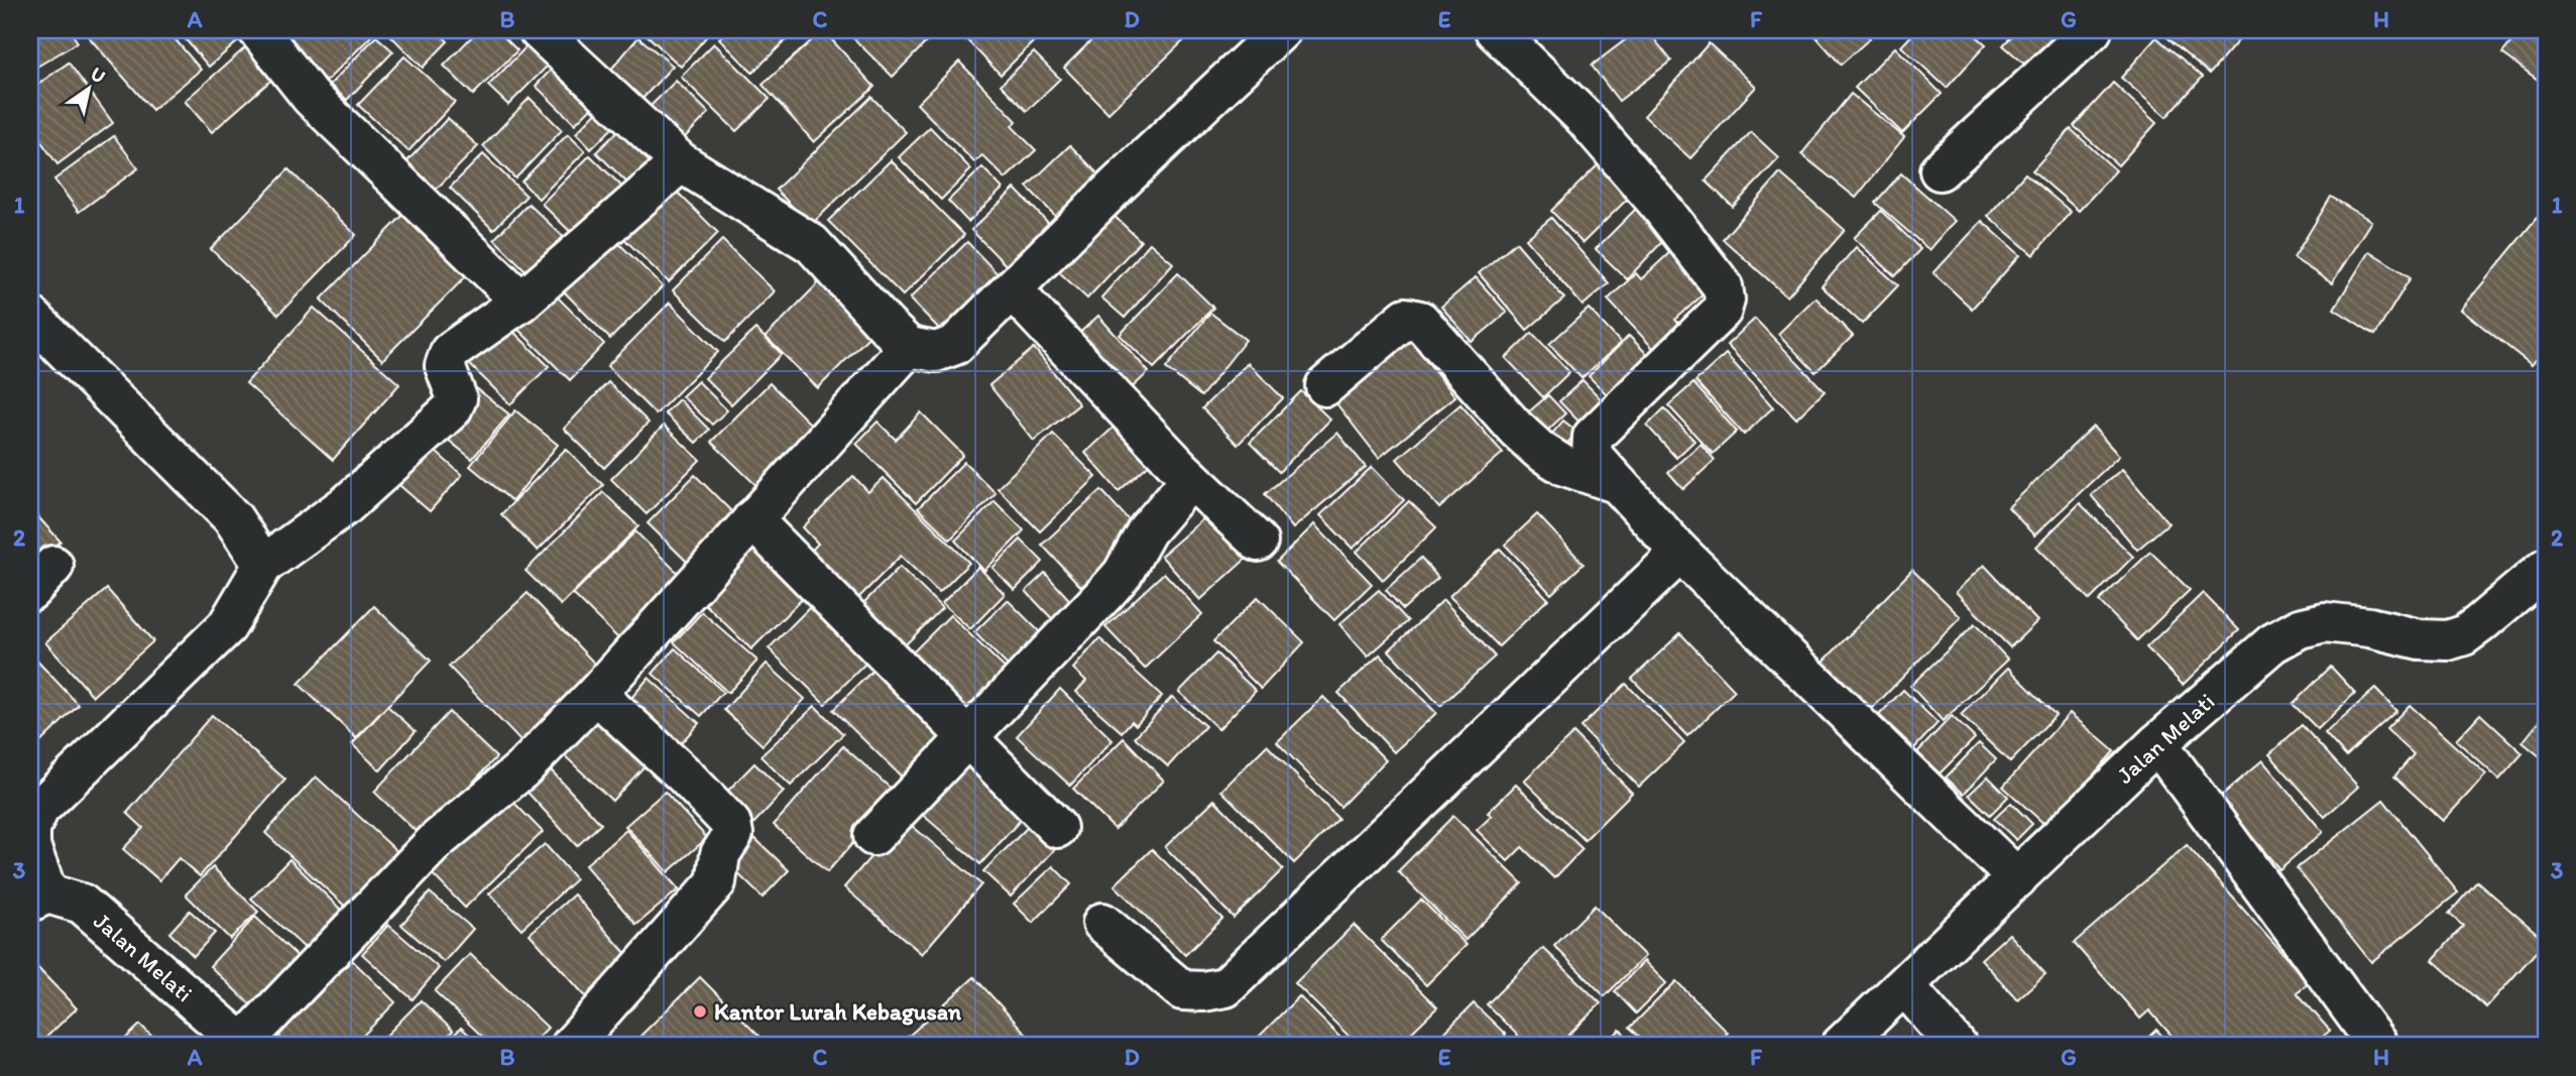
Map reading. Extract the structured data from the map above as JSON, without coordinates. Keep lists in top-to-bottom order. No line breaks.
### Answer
{"streets":{"street":["Jalan Melati"]},"places":["Kantor Lurah Kebagusan"],"north":"top right","grid":{"columns":["A","B","C","D","E","F","G","H"],"rows":["1","2","3"]}}
